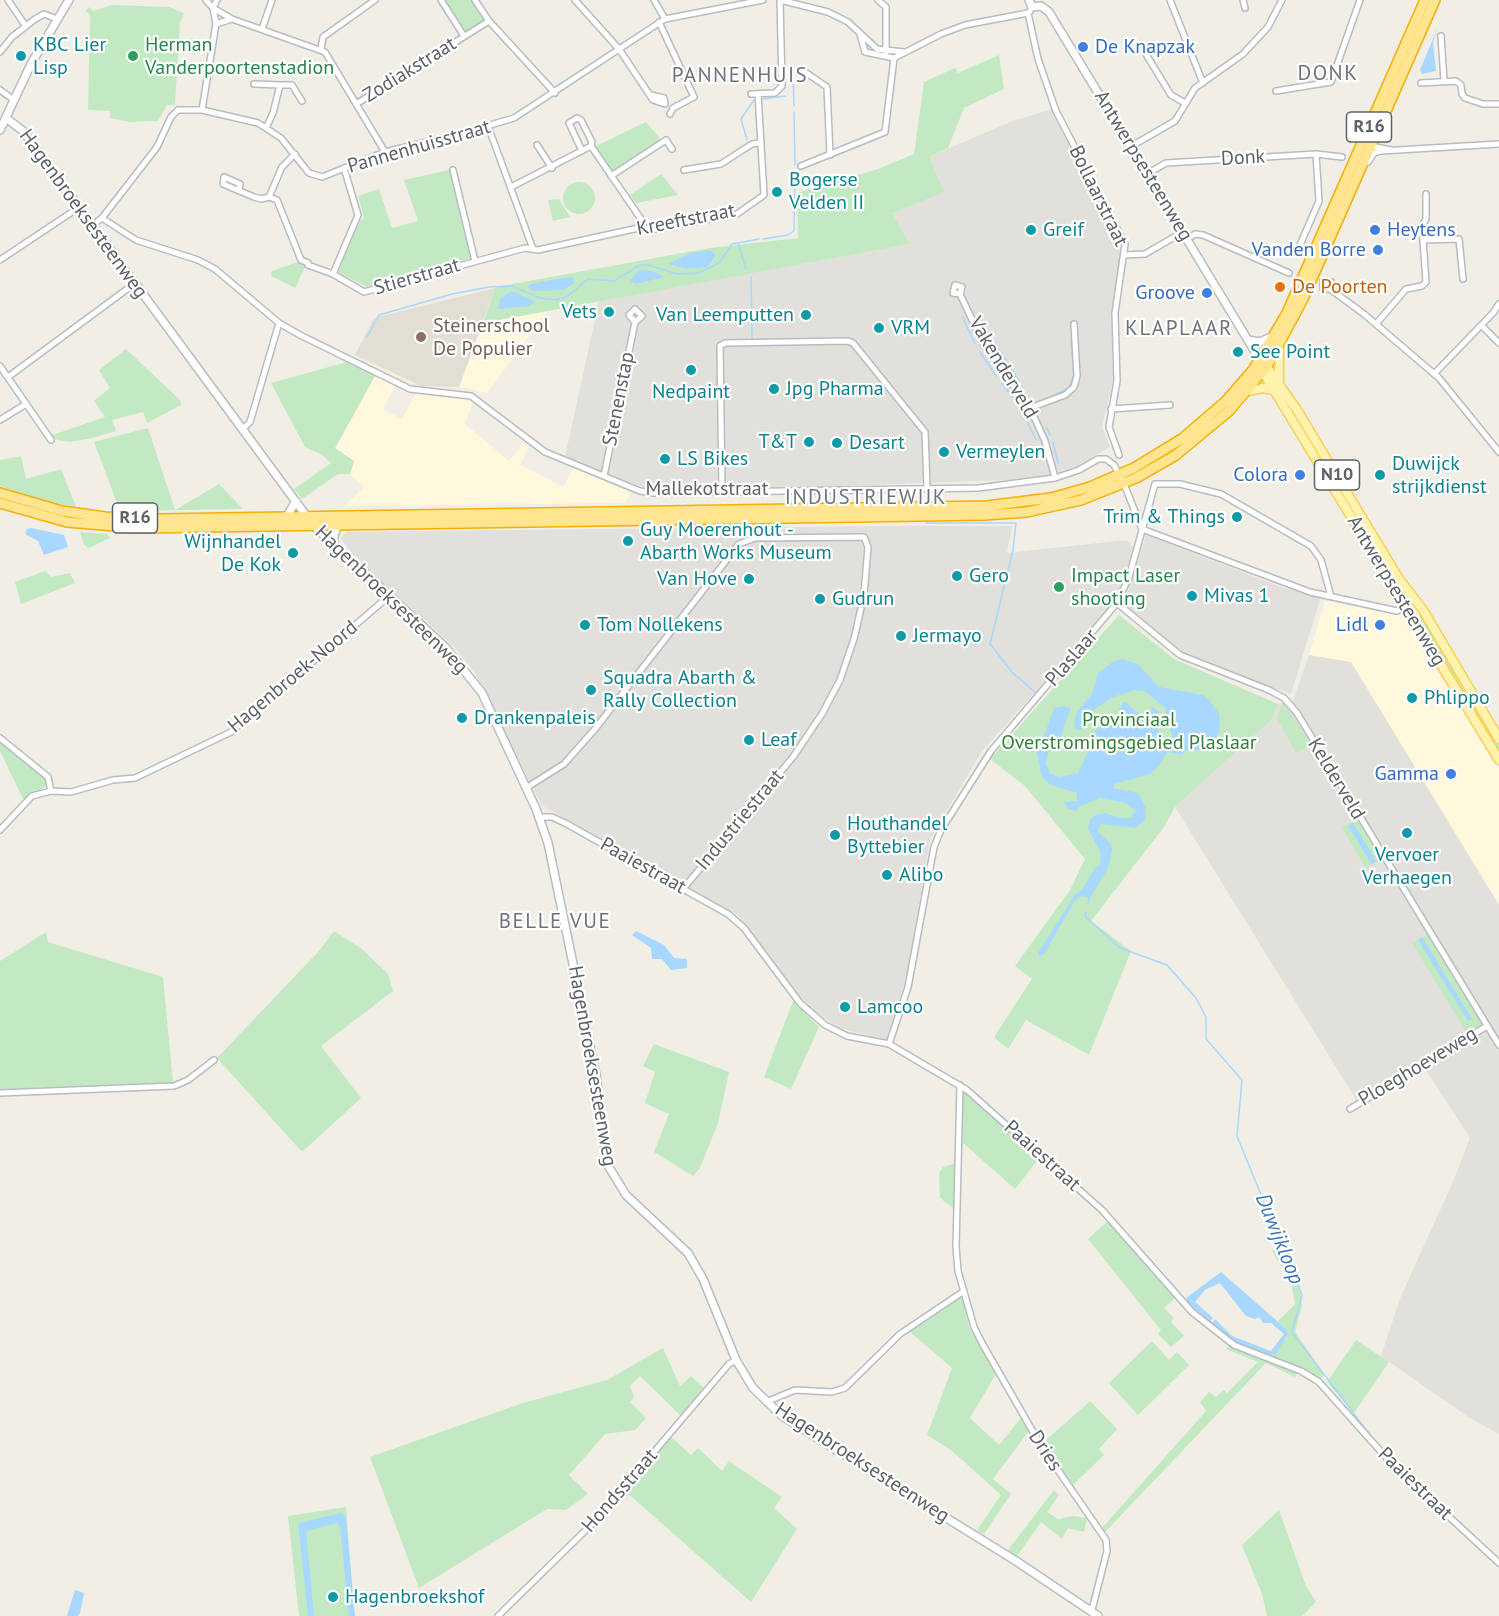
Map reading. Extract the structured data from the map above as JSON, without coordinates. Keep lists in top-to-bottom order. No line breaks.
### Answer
{"streets":{"highway":["R16"],"main road":["Antwerpsesteenweg","N10"],"street":["Zodiakstraat","Pannenhuisstraat","Donk","Bollaarstraat","Hagenbroeksesteenweg","Kreeftstraat","Stierstraat","Vakenderveld","Stenenstap","Mallekotstraat","Plaslaar","Hagenbroek-Noord","Kelderveld","Industriestraat","Paaiestraat","Ploeghoeveweg","Dries","Hondsstraat"]},"crossings":[["R16","Antwerpsesteenweg"],["R16","Hagenbroeksesteenweg"],["R16","Mallekotstraat"],["Pannenhuisstraat","Hagenbroeksesteenweg"],["Pannenhuisstraat","Mallekotstraat"],["Donk","Antwerpsesteenweg"],["Antwerpsesteenweg","Bollaarstraat"],["Hagenbroeksesteenweg","Hagenbroek-Noord"],["Hagenbroeksesteenweg","Industriestraat"],["Hagenbroeksesteenweg","Paaiestraat"],["Hagenbroeksesteenweg","Dries"],["Hagenbroeksesteenweg","Hondsstraat"],["Kreeftstraat","Stierstraat"],["Vakenderveld","Mallekotstraat"],["Stenenstap","Mallekotstraat"],["Plaslaar","Kelderveld"],["Plaslaar","Paaiestraat"],["Kelderveld","Ploeghoeveweg"],["Industriestraat","Paaiestraat"],["Paaiestraat","Dries"]],"districts":["DONK","PANNENHUIS","KLAPLAAR","INDUSTRIEWIJK","BELLE VUE"],"water":["Duwijkloop"],"parks":["Provinciaal Overstromingsgebied Plaslaar"],"places":["De Knapzak","KBC Lier Lisp","Herman Vanderpoortenstadion","Bogerse Velden II","Greif","Heytens","Vanden Borre","De Poorten","Groove","Vets","Van Leemputten","VRM","Steinerschool De Populier","See Point","Nedpaint","Jpg Pharma","T&T","Desart","Vermeylen","LS Bikes","Colora","Duwijck strijkdienst","Trim & Things","Guy Moerenhout - Abarth Works Museum","Wijnhandel De Kok","Gero","Van Hove","Impact Laser shooting","Mivas 1","Gudrun","Tom Nollekens","Lidl","Jermayo","Squadra Abarth & Rally Collection","Phlippo","Drankenpaleis","Leaf","Gamma","Vervoer Verhaegen","Houthandel Byttebier","Alibo","Lamcoo","Hagenbroekshof"]}
